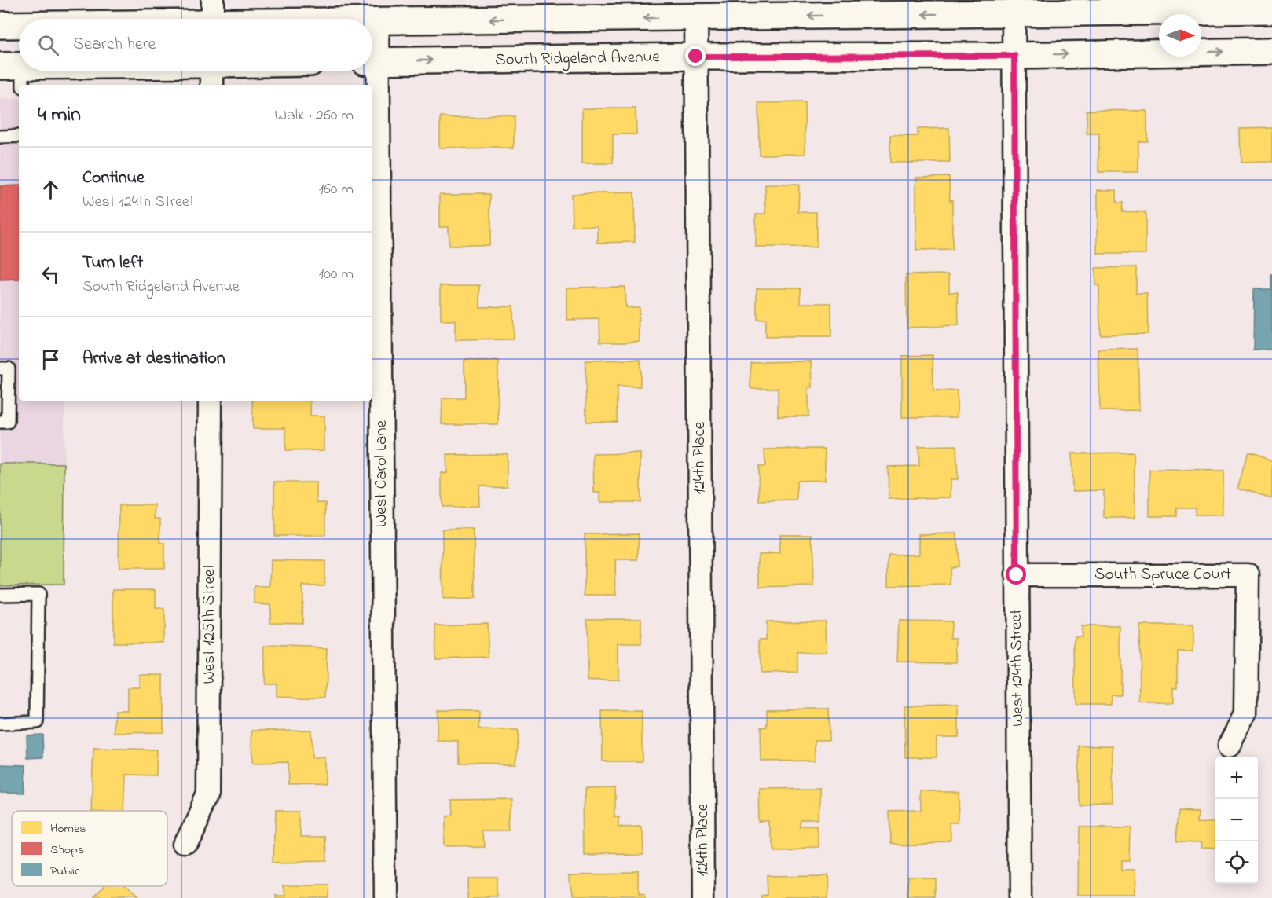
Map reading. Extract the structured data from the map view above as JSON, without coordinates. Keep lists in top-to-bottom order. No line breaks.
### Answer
{"streets":{"main road":["South Ridgeland Avenue"],"street":["124th Place","West Carol Lane","South Spruce Court","West 125th Street","West 124th Street"]},"crossings":[["South Ridgeland Avenue","124th Place"],["South Ridgeland Avenue","West 124th Street"],["South Spruce Court","West 124th Street"]],"legend":["Homes","Shops","Public"],"north":"right","page":{"search":"Search here","heading":["4 min","Walk · 260 m"],"list":[["Continue","West 124th Street","160 m"],["Turn left","South Ridgeland Avenue","100 m"],"Arrive at destination"],"map_buttons":["+","−"]}}
